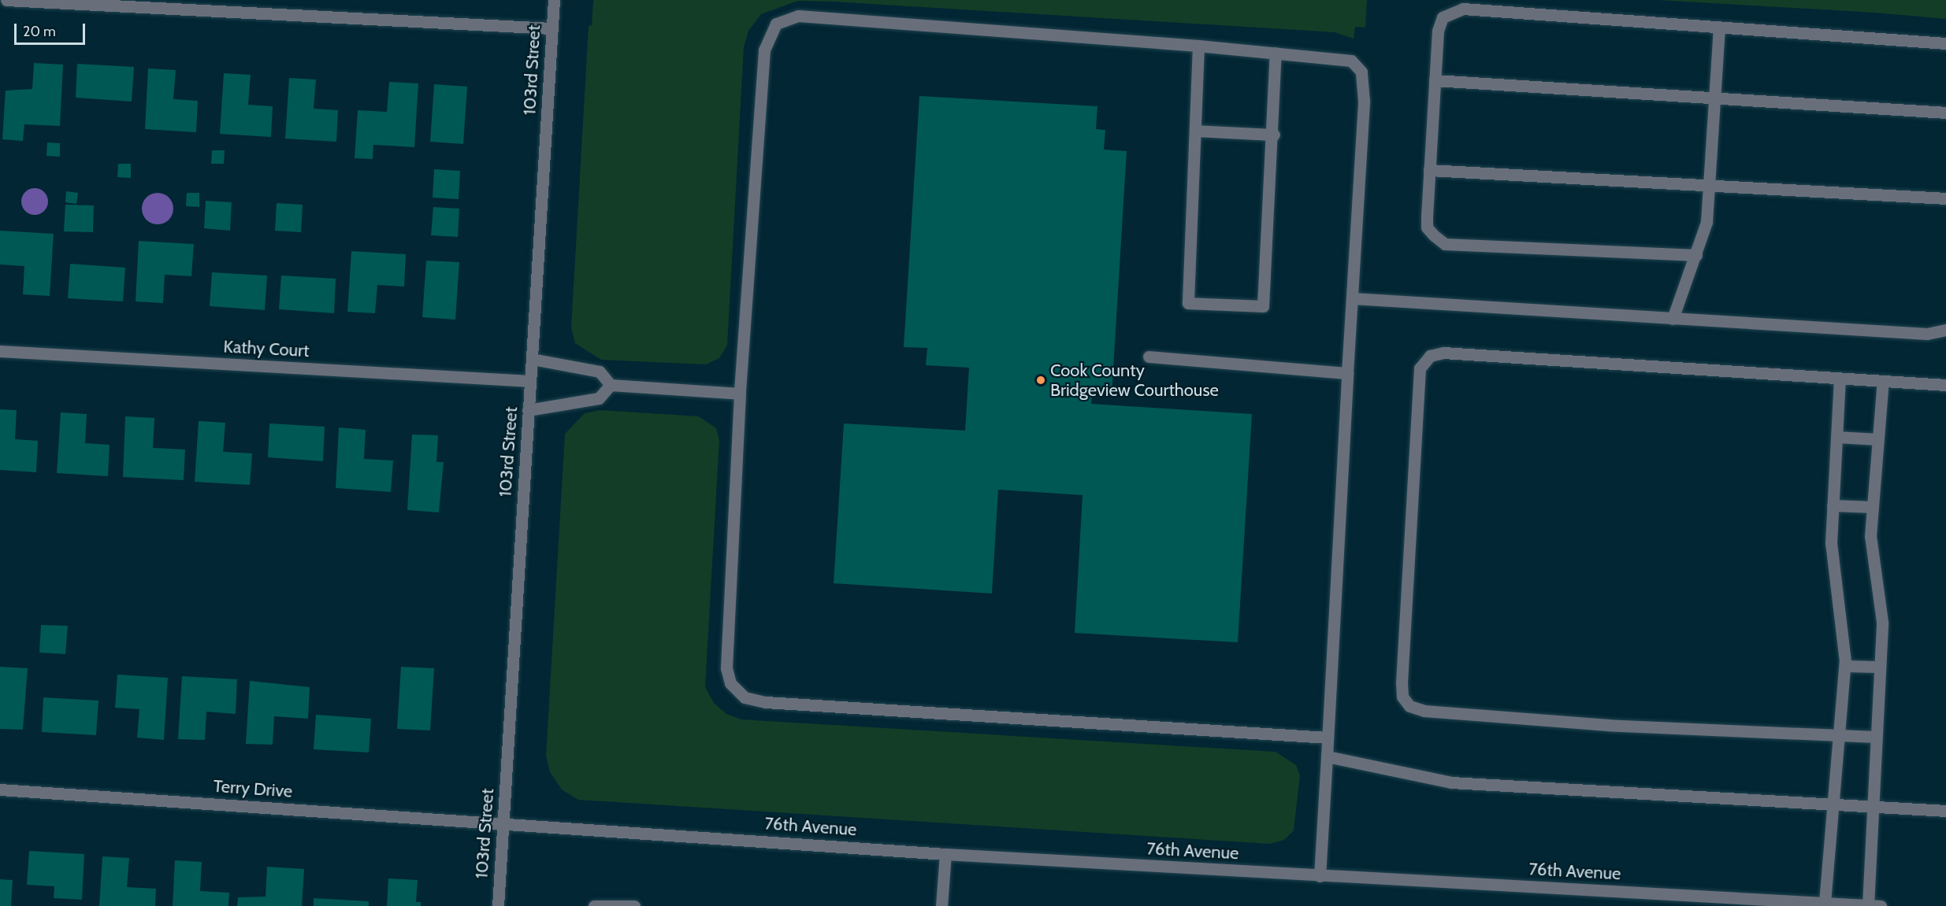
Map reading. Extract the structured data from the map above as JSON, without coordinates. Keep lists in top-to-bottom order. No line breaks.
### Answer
{"streets":{"street":["103rd Street","Kathy Court","Terry Drive","76th Avenue"]},"crossings":[["103rd Street","Kathy Court"],["103rd Street","Terry Drive"],["103rd Street","76th Avenue"],["Terry Drive","76th Avenue"]],"places":["Cook County Bridgeview Courthouse"],"scale_bar":"20 m"}
